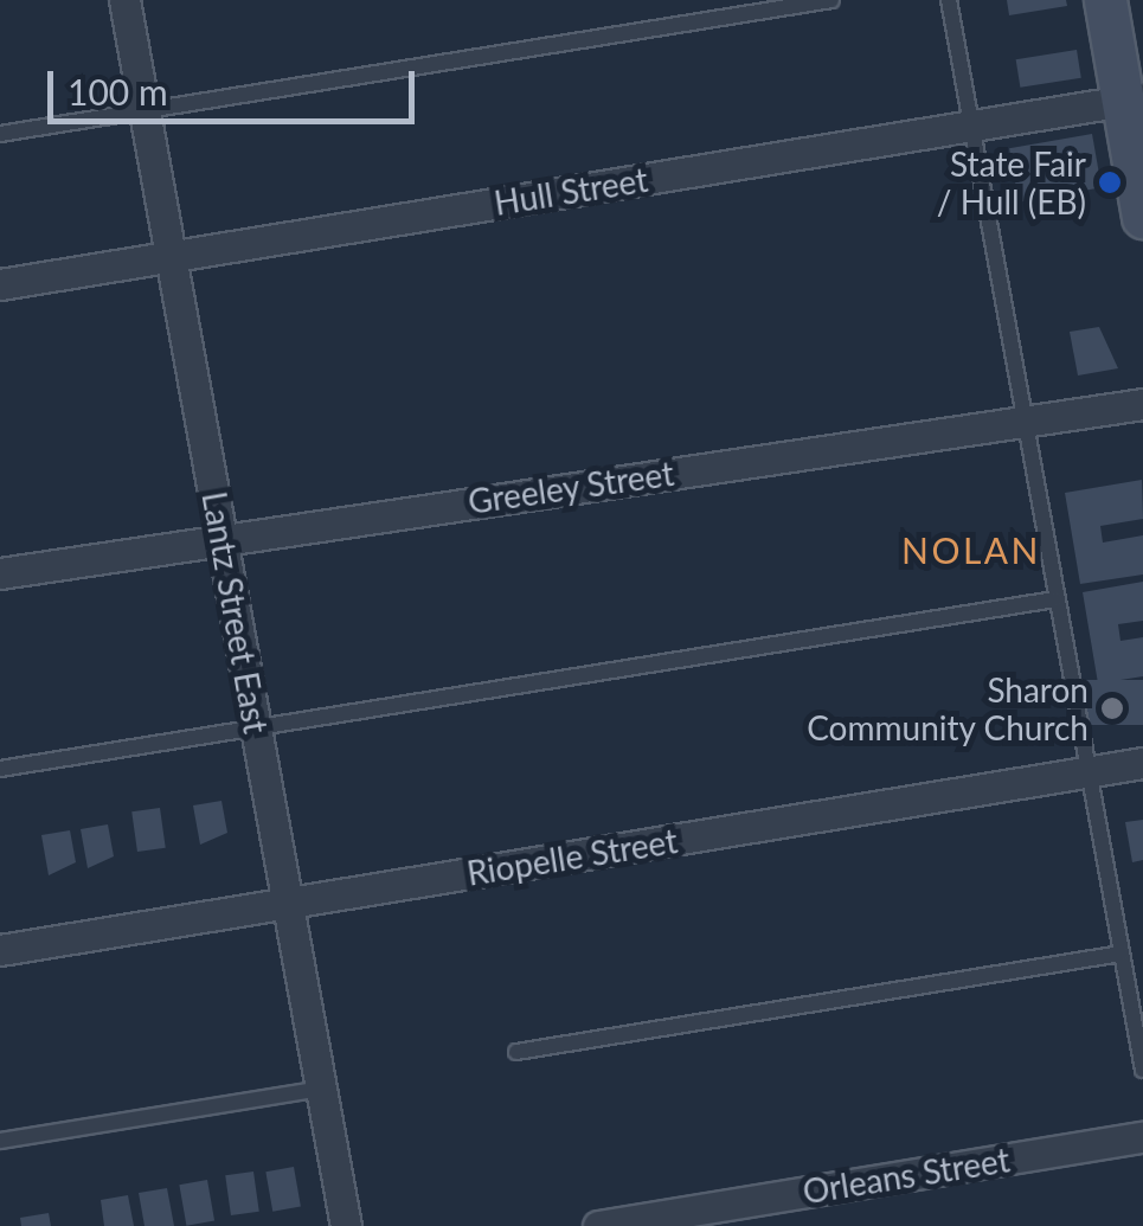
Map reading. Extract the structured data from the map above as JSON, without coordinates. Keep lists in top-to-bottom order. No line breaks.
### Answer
{"streets":{"street":["Hull Street","Greeley Street","Lantz Street East","Riopelle Street","Orleans Street"]},"crossings":[["Hull Street","Lantz Street East"],["Greeley Street","Lantz Street East"],["Lantz Street East","Riopelle Street"]],"districts":["NOLAN"],"places":["State Fair / Hull (EB)","Sharon Community Church"],"scale_bar":"100 m"}
